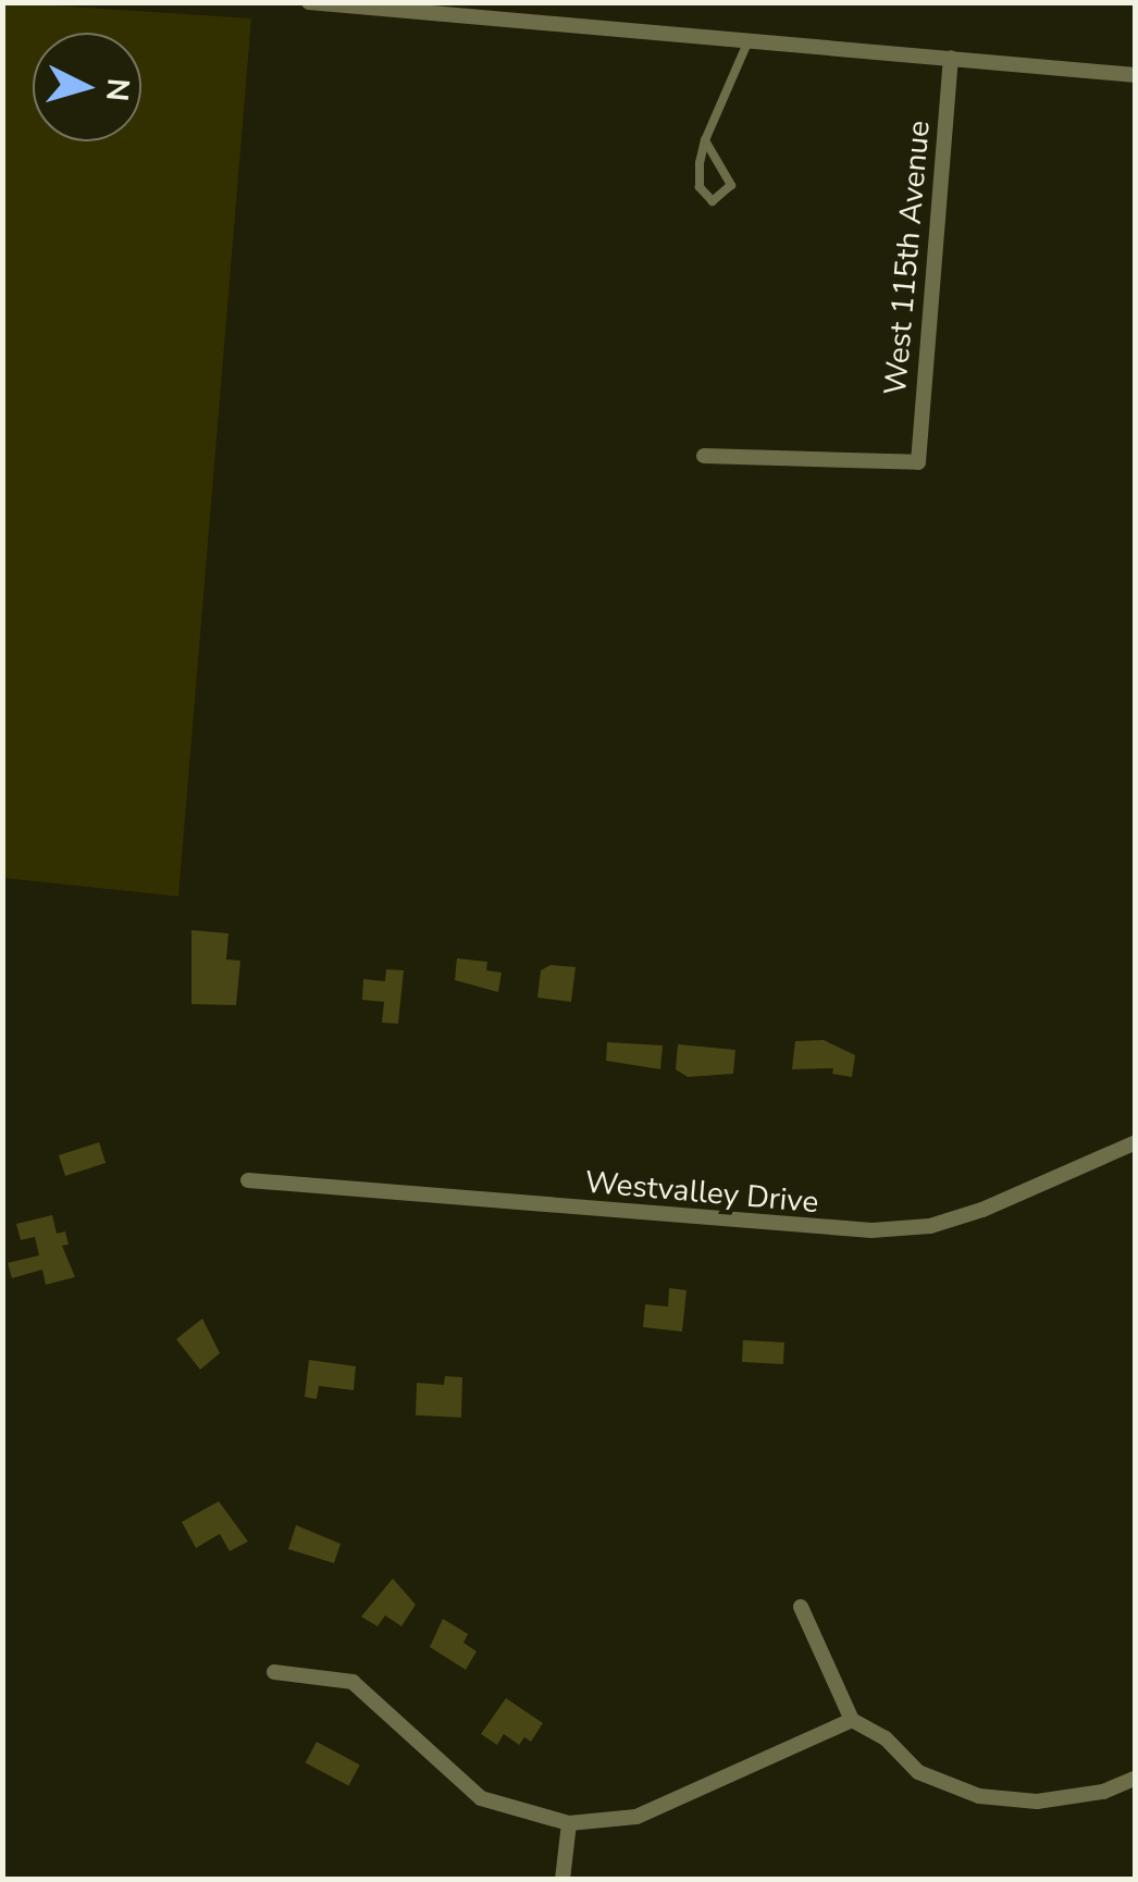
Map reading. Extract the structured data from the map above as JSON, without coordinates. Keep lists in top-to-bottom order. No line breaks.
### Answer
{"streets":{"street":["West 115th Avenue","Westvalley Drive"]},"north":"right"}
